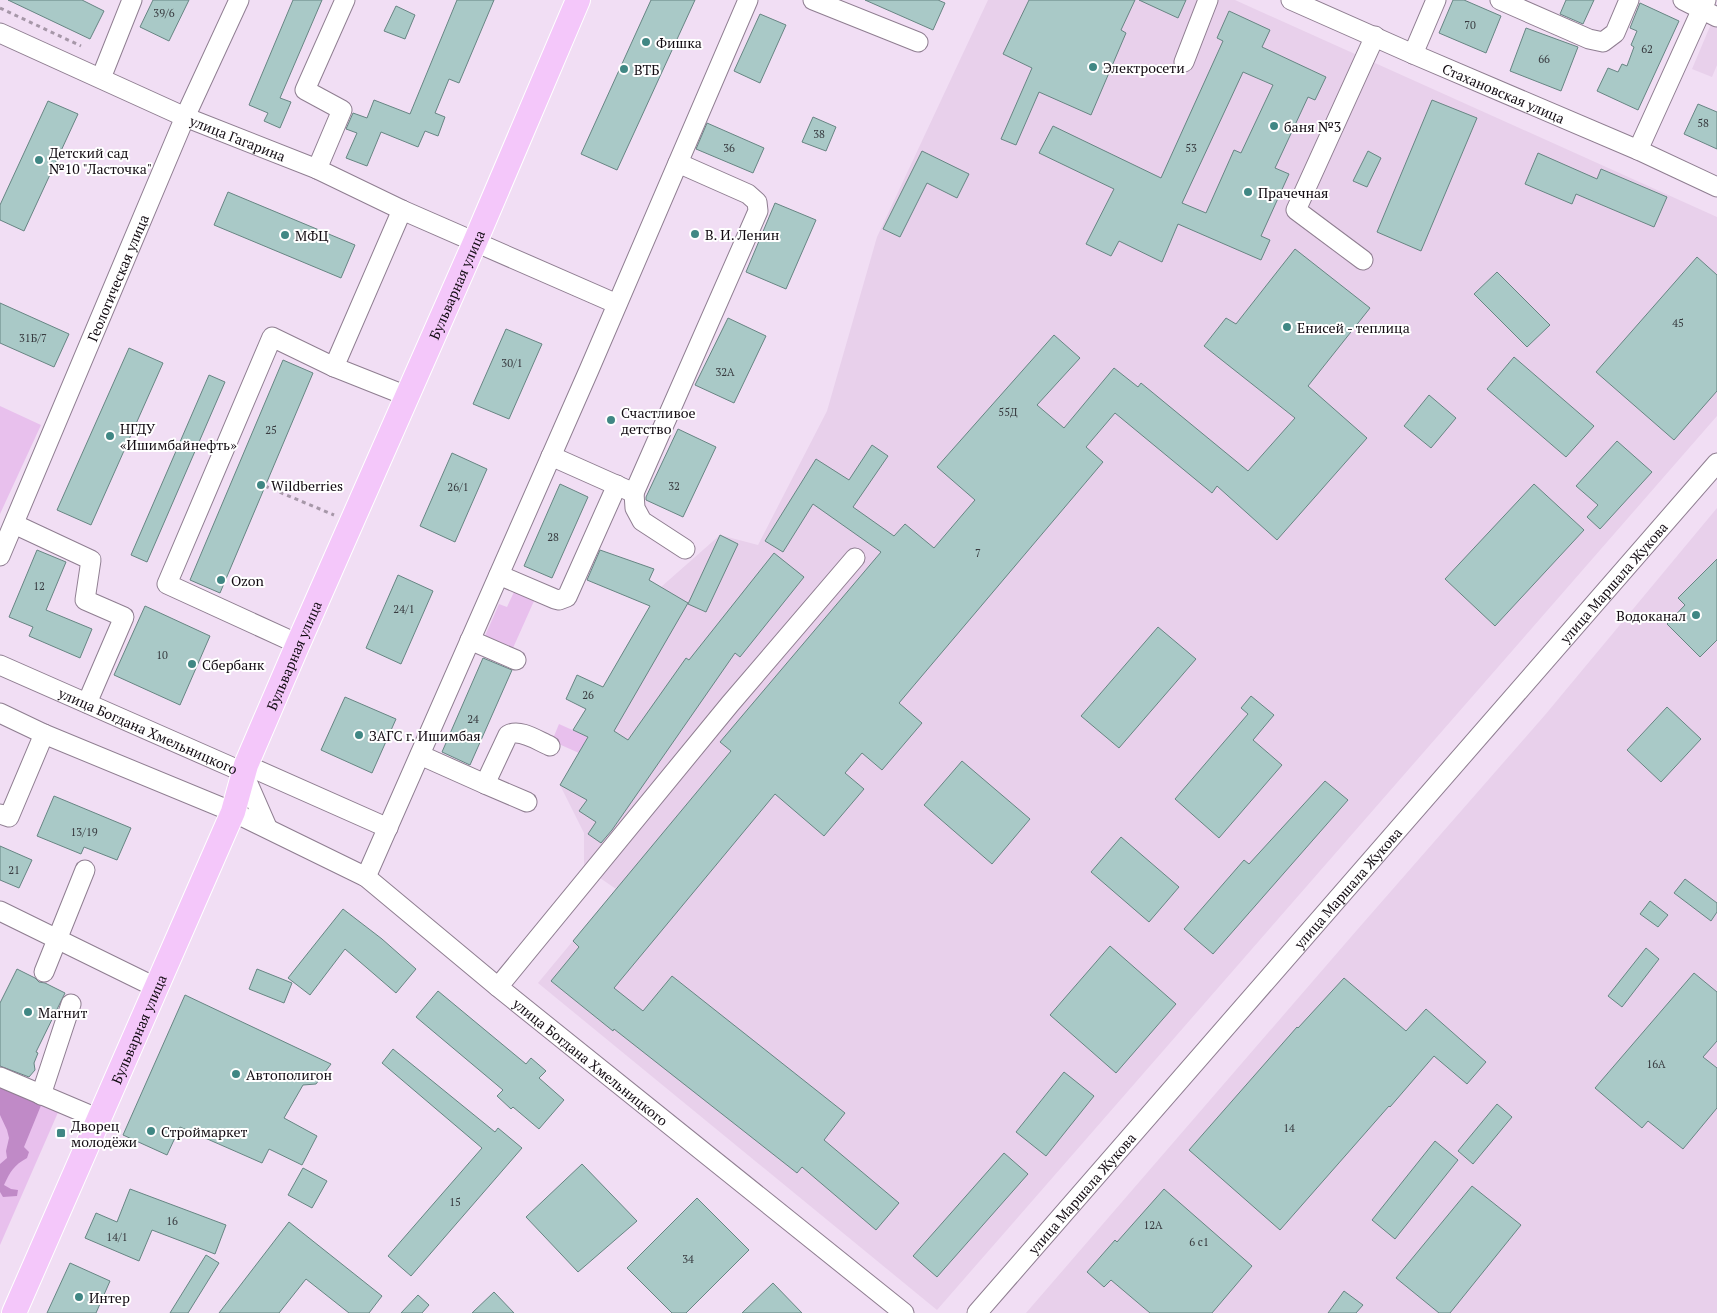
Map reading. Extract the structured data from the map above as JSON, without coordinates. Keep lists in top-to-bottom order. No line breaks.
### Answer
{"streets":{"main road":["Бульварная улица"],"street":["Стахановская улица","улица Гагарина","Геологическая улица","улица Маршала Жукова","улица Богдана Хмельницкого"]},"crossings":[["улица Гагарина","Геологическая улица"],["улица Гагарина","Бульварная улица"],["Бульварная улица","улица Богдана Хмельницкого"]],"places":{"other":["Фишка","Электросети","ВТБ","баня №3","Детский сад №10 \"Ласточка\"","Прачечная","В. И. Ленин","МФЦ","Енисей - теплица","Счастливое детство","НГДУ «Ишимбайнефть»","Wildberries","Ozon","Водоканал","Сбербанк","ЗАГС г. Ишимбая","Магнит","Автополигон","Строймаркет","Интер"],"transit":["Дворец молодёжи"]},"house_numbers":["39/6","70","62","66","58","38","36","53","45","31Б/7","30/1","32А","55Д","25","32","26/1","28","7","12","24/1","10","26","24","13/19","21","16А","14","15","16","12А","14/1","6 с1","34"]}
